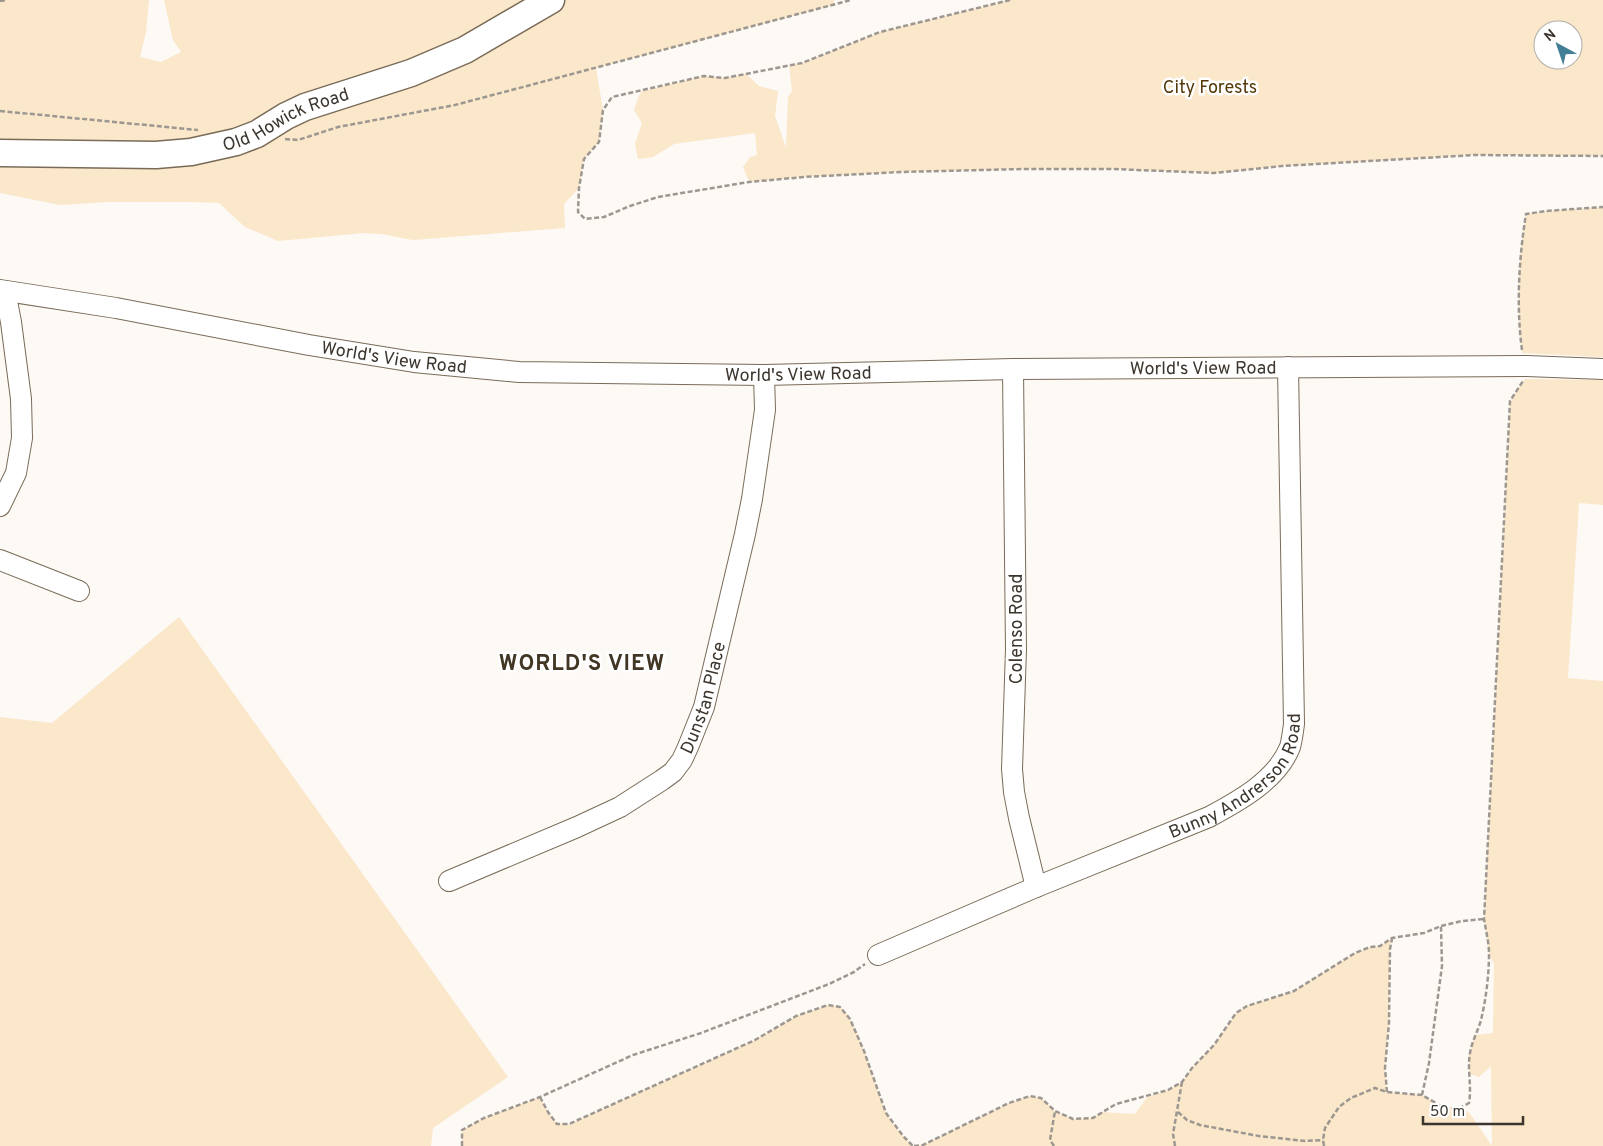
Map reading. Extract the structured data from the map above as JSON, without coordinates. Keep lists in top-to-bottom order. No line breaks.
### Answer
{"streets":{"main road":["Old Howick Road"],"street":["World's View Road","Colenso Road","Dunstan Place","Bunny Andrerson Road"]},"crossings":[["World's View Road","Colenso Road"],["World's View Road","Dunstan Place"],["World's View Road","Bunny Andrerson Road"],["Colenso Road","Bunny Andrerson Road"]],"districts":["WORLD'S VIEW"],"parks":["City Forests"],"scale_bar":"50 m","north":"top left"}
